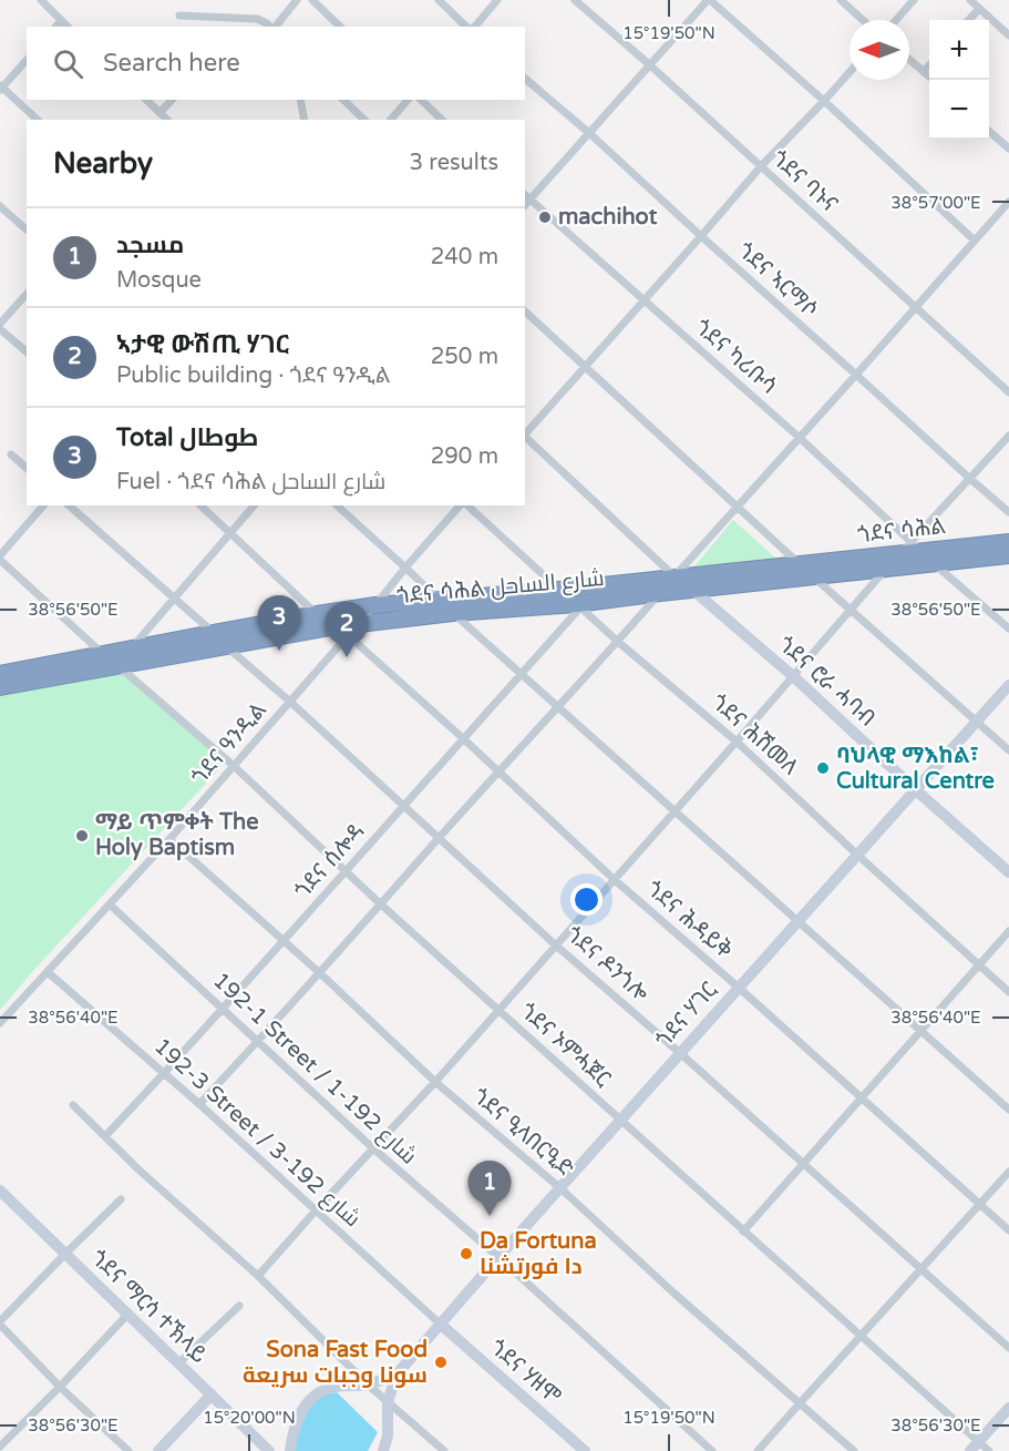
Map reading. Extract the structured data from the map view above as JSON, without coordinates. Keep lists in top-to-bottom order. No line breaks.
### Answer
{"streets":{"highway":["ጎደና ሳሕል","ጎደና ሳሕል شارع الساحل"],"street":["ጎደና ባኑና","ጎደና ኣርማሶ","ጎደና ካሪቡሳ","ጎደና ሮራ ሓባብ","ጎደና ሕሽመለ","ጎደና ዓንዲል","ጎደና ሰሎዳ","ጎደና ሕዳይቅ","ጎደና ዶንጎሎ","ጎደና ሃገር","ጎደና ኦምሓጀር","192-1 Street / شارع 192-1","192-3 Street / شارع 192-3","ጎደና ዒላበርዒድ","ጎደና ማርሳ ተኽላይ","ጎደና ሃዘሞ"]},"crossings":[["ጎደና ካሪቡሳ","ጎደና ሳሕል"],["ጎደና ካሪቡሳ","ጎደና ሳሕል شارع الساحل"],["ጎደና ሳሕል","ጎደና ሳሕል شارع الساحل"],["ጎደና ሳሕል شارع الساحل","ጎደና ሮራ ሓባብ"],["ጎደና ሳሕል شارع الساحل","ጎደና ሕሽመለ"],["ጎደና ሳሕል شارع الساحل","ጎደና ዓንዲል"],["ጎደና ሳሕል شارع الساحل","ጎደና ሰሎዳ"],["ጎደና ሳሕል شارع الساحل","ጎደና ሕዳይቅ"],["ጎደና ሳሕል شارع الساحل","ጎደና ዶንጎሎ"],["ጎደና ሳሕል شارع الساحل","ጎደና ኦምሓጀር"],["ጎደና ሮራ ሓባብ","ጎደና ሃገር"],["ጎደና ሕሽመለ","ጎደና ሰሎዳ"],["ጎደና ሕሽመለ","ጎደና ሃገር"],["ጎደና ዓንዲል","ጎደና ሕዳይቅ"],["ጎደና ዓንዲል","ጎደና ዶንጎሎ"],["ጎደና ዓንዲል","ጎደና ኦምሓጀር"],["ጎደና ዓንዲል","192-1 Street / شارع 192-1"],["ጎደና ዓንዲል","192-3 Street / شارع 192-3"],["ጎደና ዓንዲል","ጎደና ዒላበርዒድ"],["ጎደና ሰሎዳ","ጎደና ሕዳይቅ"],["ጎደና ሰሎዳ","ጎደና ዶንጎሎ"],["ጎደና ሰሎዳ","ጎደና ኦምሓጀር"],["ጎደና ሰሎዳ","192-1 Street / شارع 192-1"],["ጎደና ሰሎዳ","192-3 Street / شارع 192-3"],["ጎደና ሰሎዳ","ጎደና ዒላበርዒድ"],["ጎደና ሕዳይቅ","ጎደና ሃገር"],["ጎደና ዶንጎሎ","ጎደና ሃገር"],["ጎደና ሃገር","ጎደና ኦምሓጀር"],["ጎደና ሃገር","192-1 Street / شارع 192-1"],["ጎደና ሃገር","192-3 Street / شارع 192-3"],["ጎደና ሃገር","ጎደና ዒላበርዒድ"],["ጎደና ሃገር","ጎደና ሃዘሞ"],["192-3 Street / شارع 192-3","ጎደና ሃዘሞ"]],"places":["machihot","ባህላዊ ማእከል፣ Cultural Centre","ማይ ጥምቀት The Holy Baptism","Da Fortuna دا فورتشنا","Sona Fast Food سونا وجبات سريعة"],"north":"left","page":{"map_buttons":["+","−"],"search":"Search here","heading":["Nearby","3 results"],"list":[{"mark":"1","name":"مسجد","note":"Mosque","value":"240 m"},{"mark":"2","name":"ኣታዊ ውሽጢ ሃገር","note":"Public building · ጎደና ዓንዲል","value":"250 m"},{"mark":"3","name":"Total طوطال","note":"Fuel · ጎደና ሳሕል شارع الساحل","value":"290 m"}],"pins":["3","2","1"]},"coordinates":["15°19'50\"N","38°57'00\"E","38°56'50\"E","38°56'40\"E","15°20'00\"N","38°56'30\"E"]}
